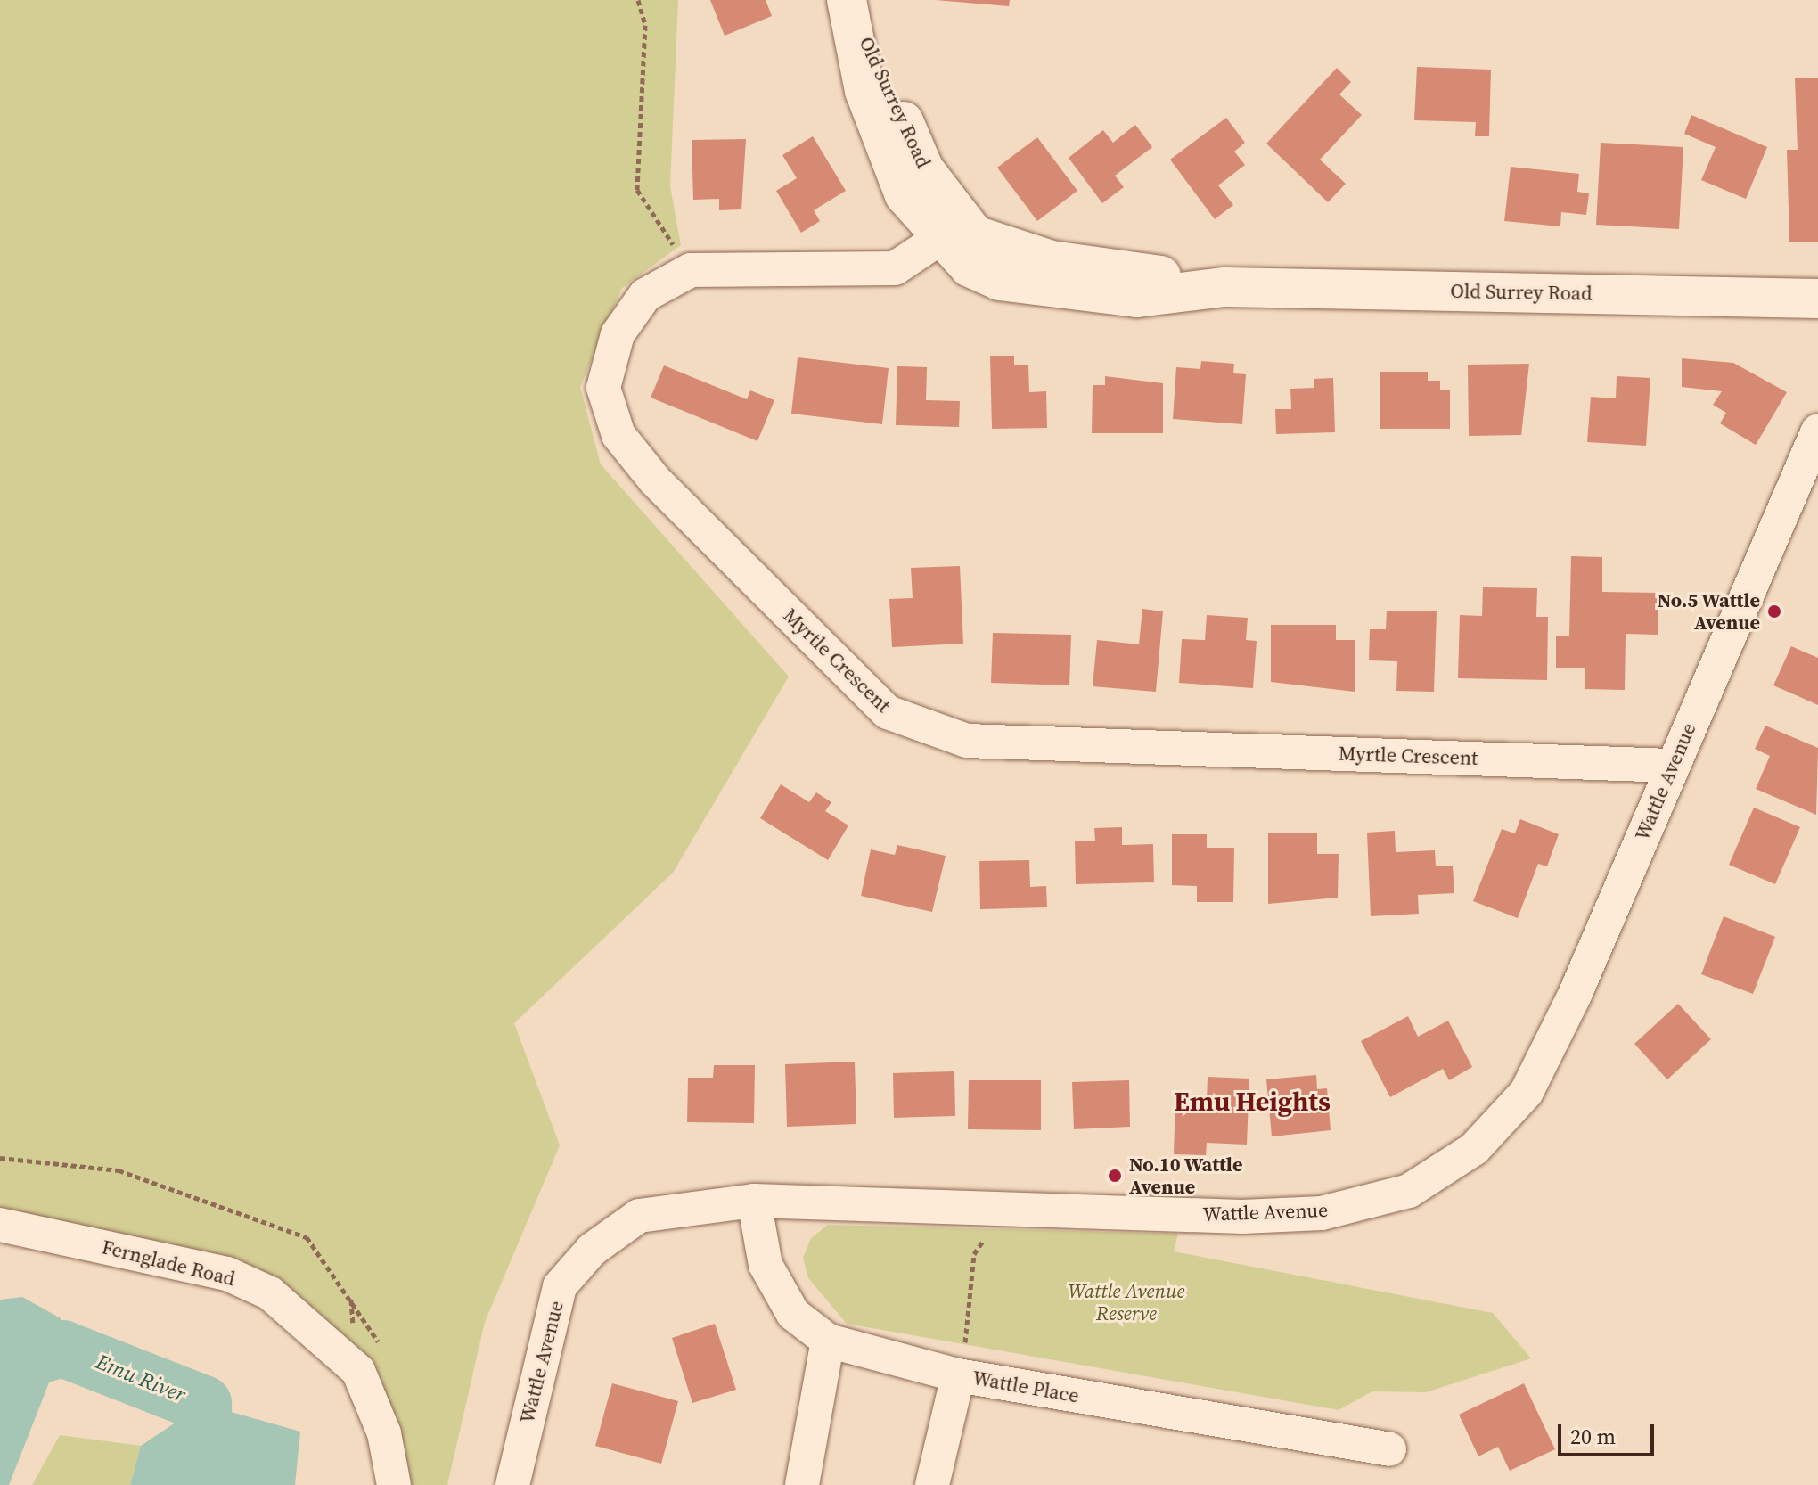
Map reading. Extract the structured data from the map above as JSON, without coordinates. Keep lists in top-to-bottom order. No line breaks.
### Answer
{"streets":{"main road":["Old Surrey Road"],"street":["Myrtle Crescent","Wattle Avenue","Fernglade Road","Wattle Place"]},"crossings":[["Old Surrey Road","Myrtle Crescent"],["Myrtle Crescent","Wattle Avenue"],["Wattle Avenue","Wattle Place"]],"districts":["Emu Heights"],"water":["Emu River"],"parks":["Wattle Avenue Reserve"],"places":["No.5 Wattle Avenue","No.10 Wattle Avenue"],"scale_bar":"20 m"}
